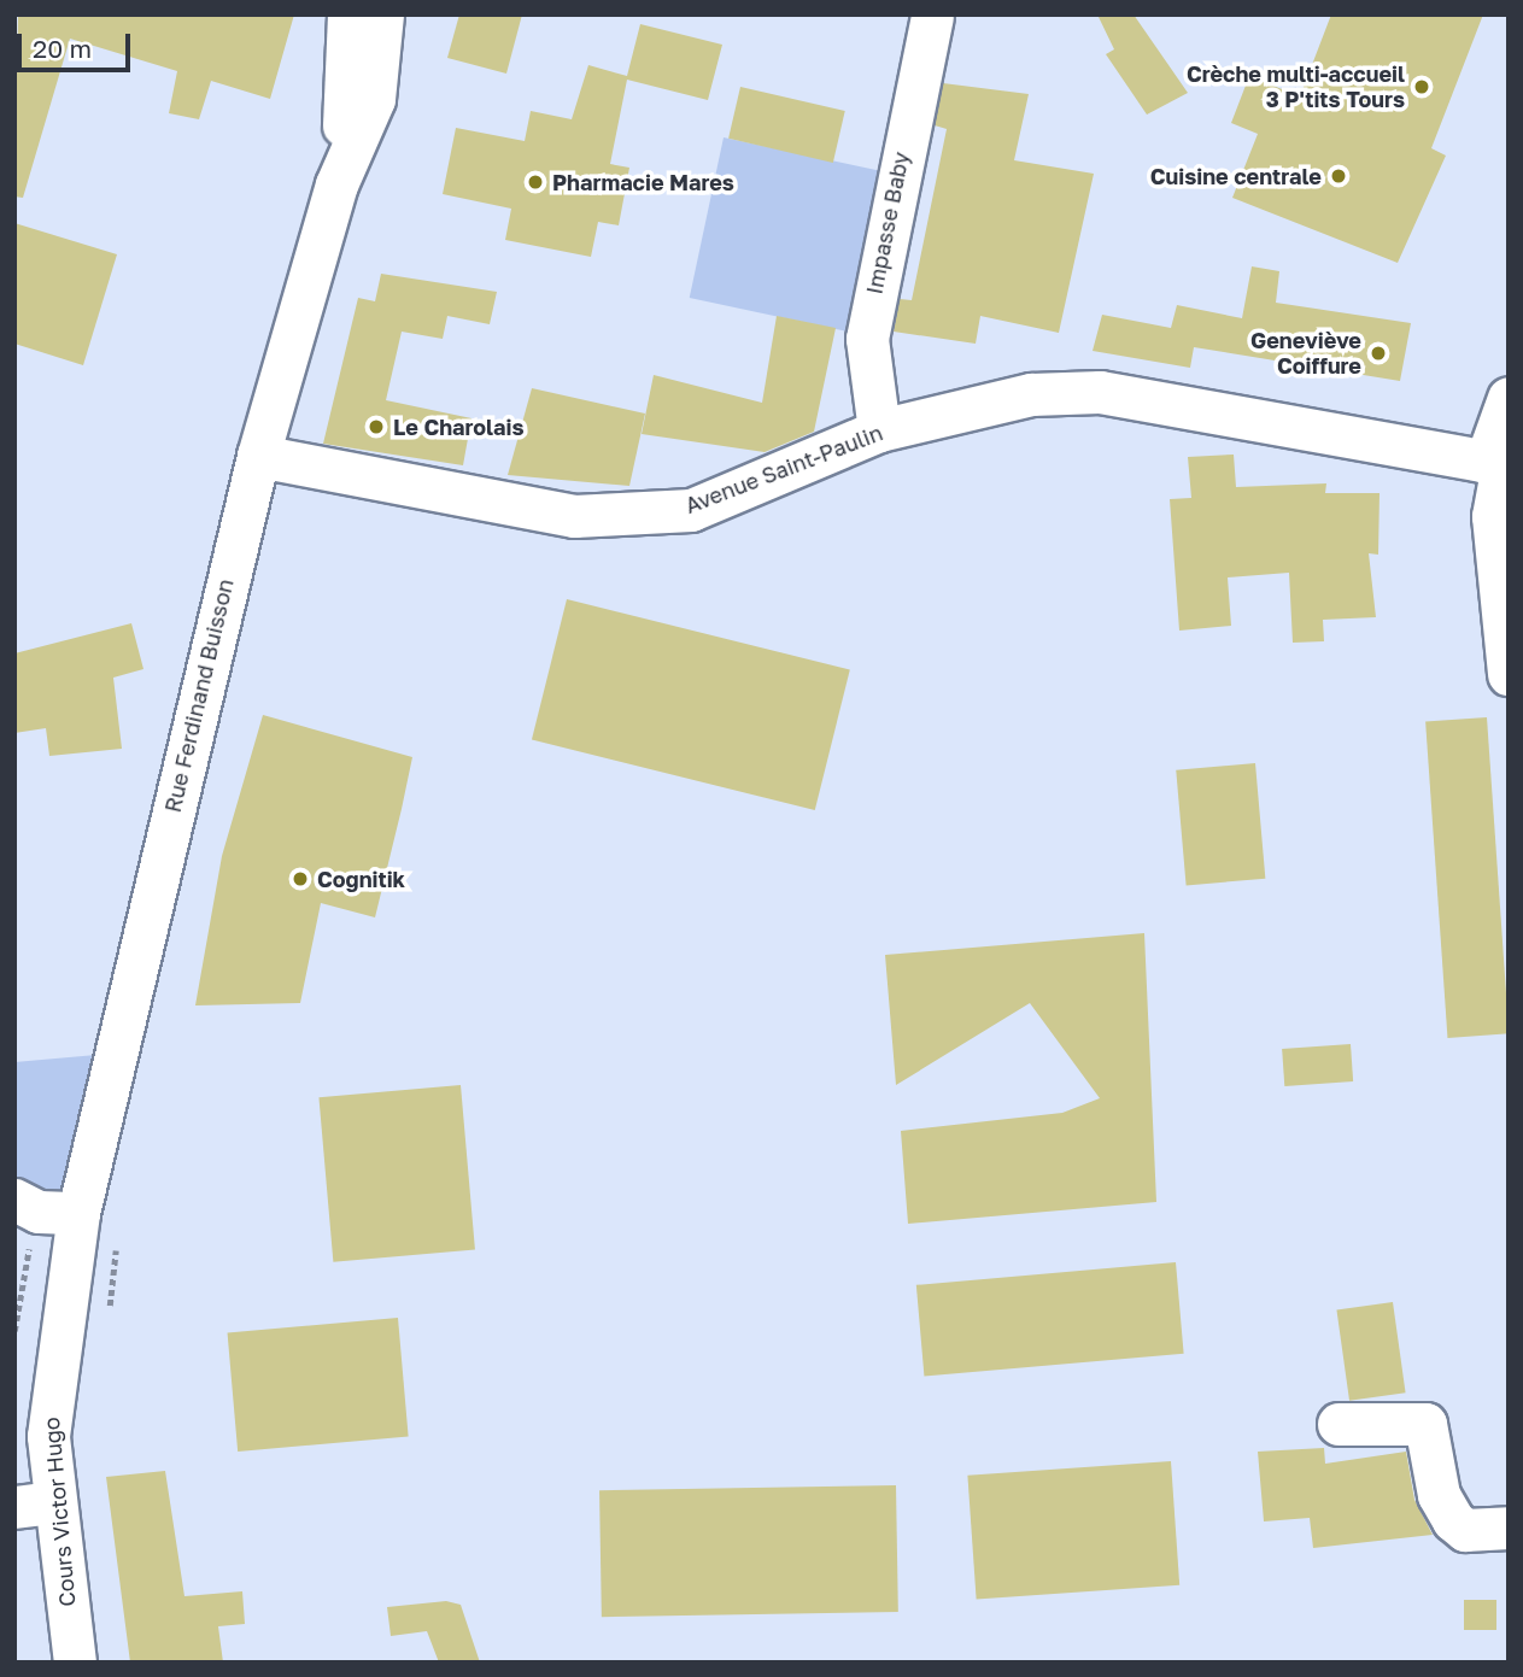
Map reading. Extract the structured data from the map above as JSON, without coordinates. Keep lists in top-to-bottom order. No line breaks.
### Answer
{"streets":{"street":["Impasse Baby","Avenue Saint-Paulin","Rue Ferdinand Buisson","Cours Victor Hugo"]},"crossings":[["Impasse Baby","Avenue Saint-Paulin"],["Avenue Saint-Paulin","Rue Ferdinand Buisson"],["Rue Ferdinand Buisson","Cours Victor Hugo"]],"places":["Crèche multi-accueil 3 P'tits Tours","Cuisine centrale","Pharmacie Mares","Geneviève Coiffure","Le Charolais","Cognitik"],"scale_bar":"20 m"}
